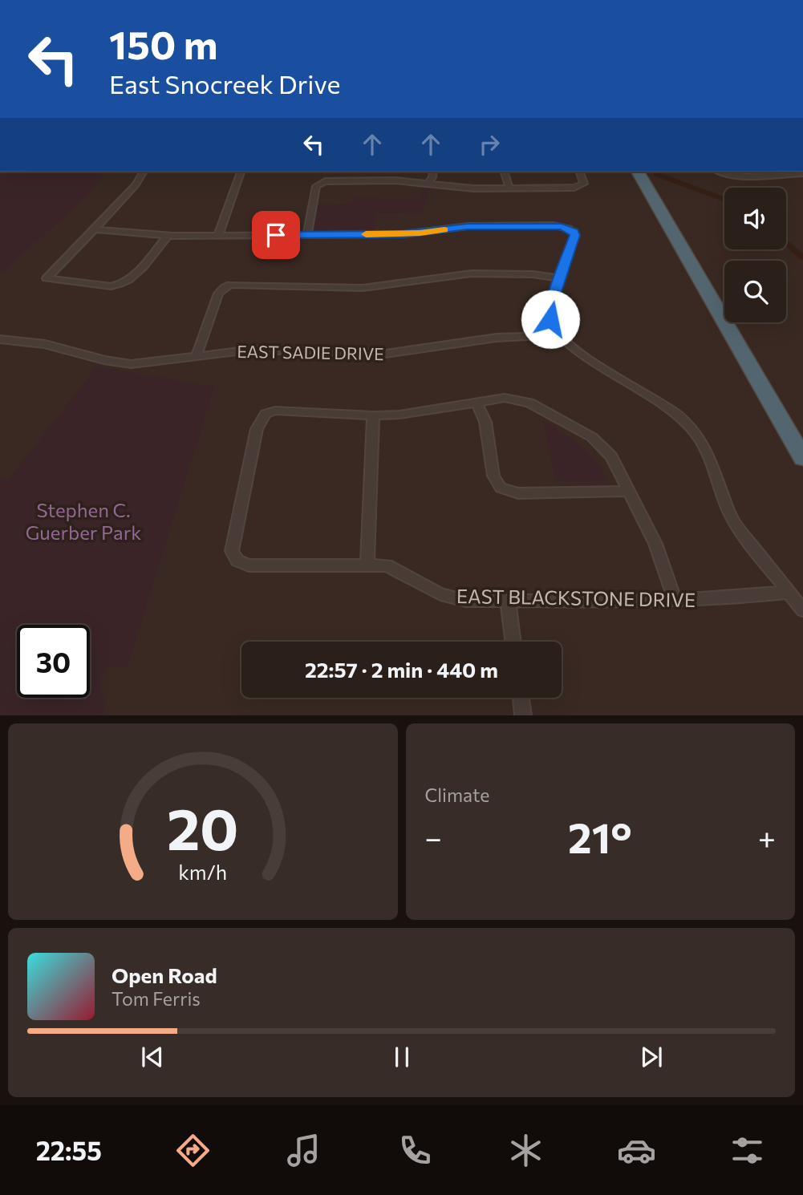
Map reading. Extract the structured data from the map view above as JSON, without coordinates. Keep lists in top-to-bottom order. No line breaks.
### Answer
{"streets":{"street":["EAST SADIE DRIVE","EAST BLACKSTONE DRIVE"]},"parks":["Stephen C. Guerber Park"],"page":{"turn":["150 m","East Snocreek Drive"],"limit":"30","trip":"22:57 · 2 min · 440 m","tile":"Climate","heat":["−","21°","+"],"song":["Open Road","Tom Ferris"],"tabs":"22:55","gauge":["20","km/h"]}}
